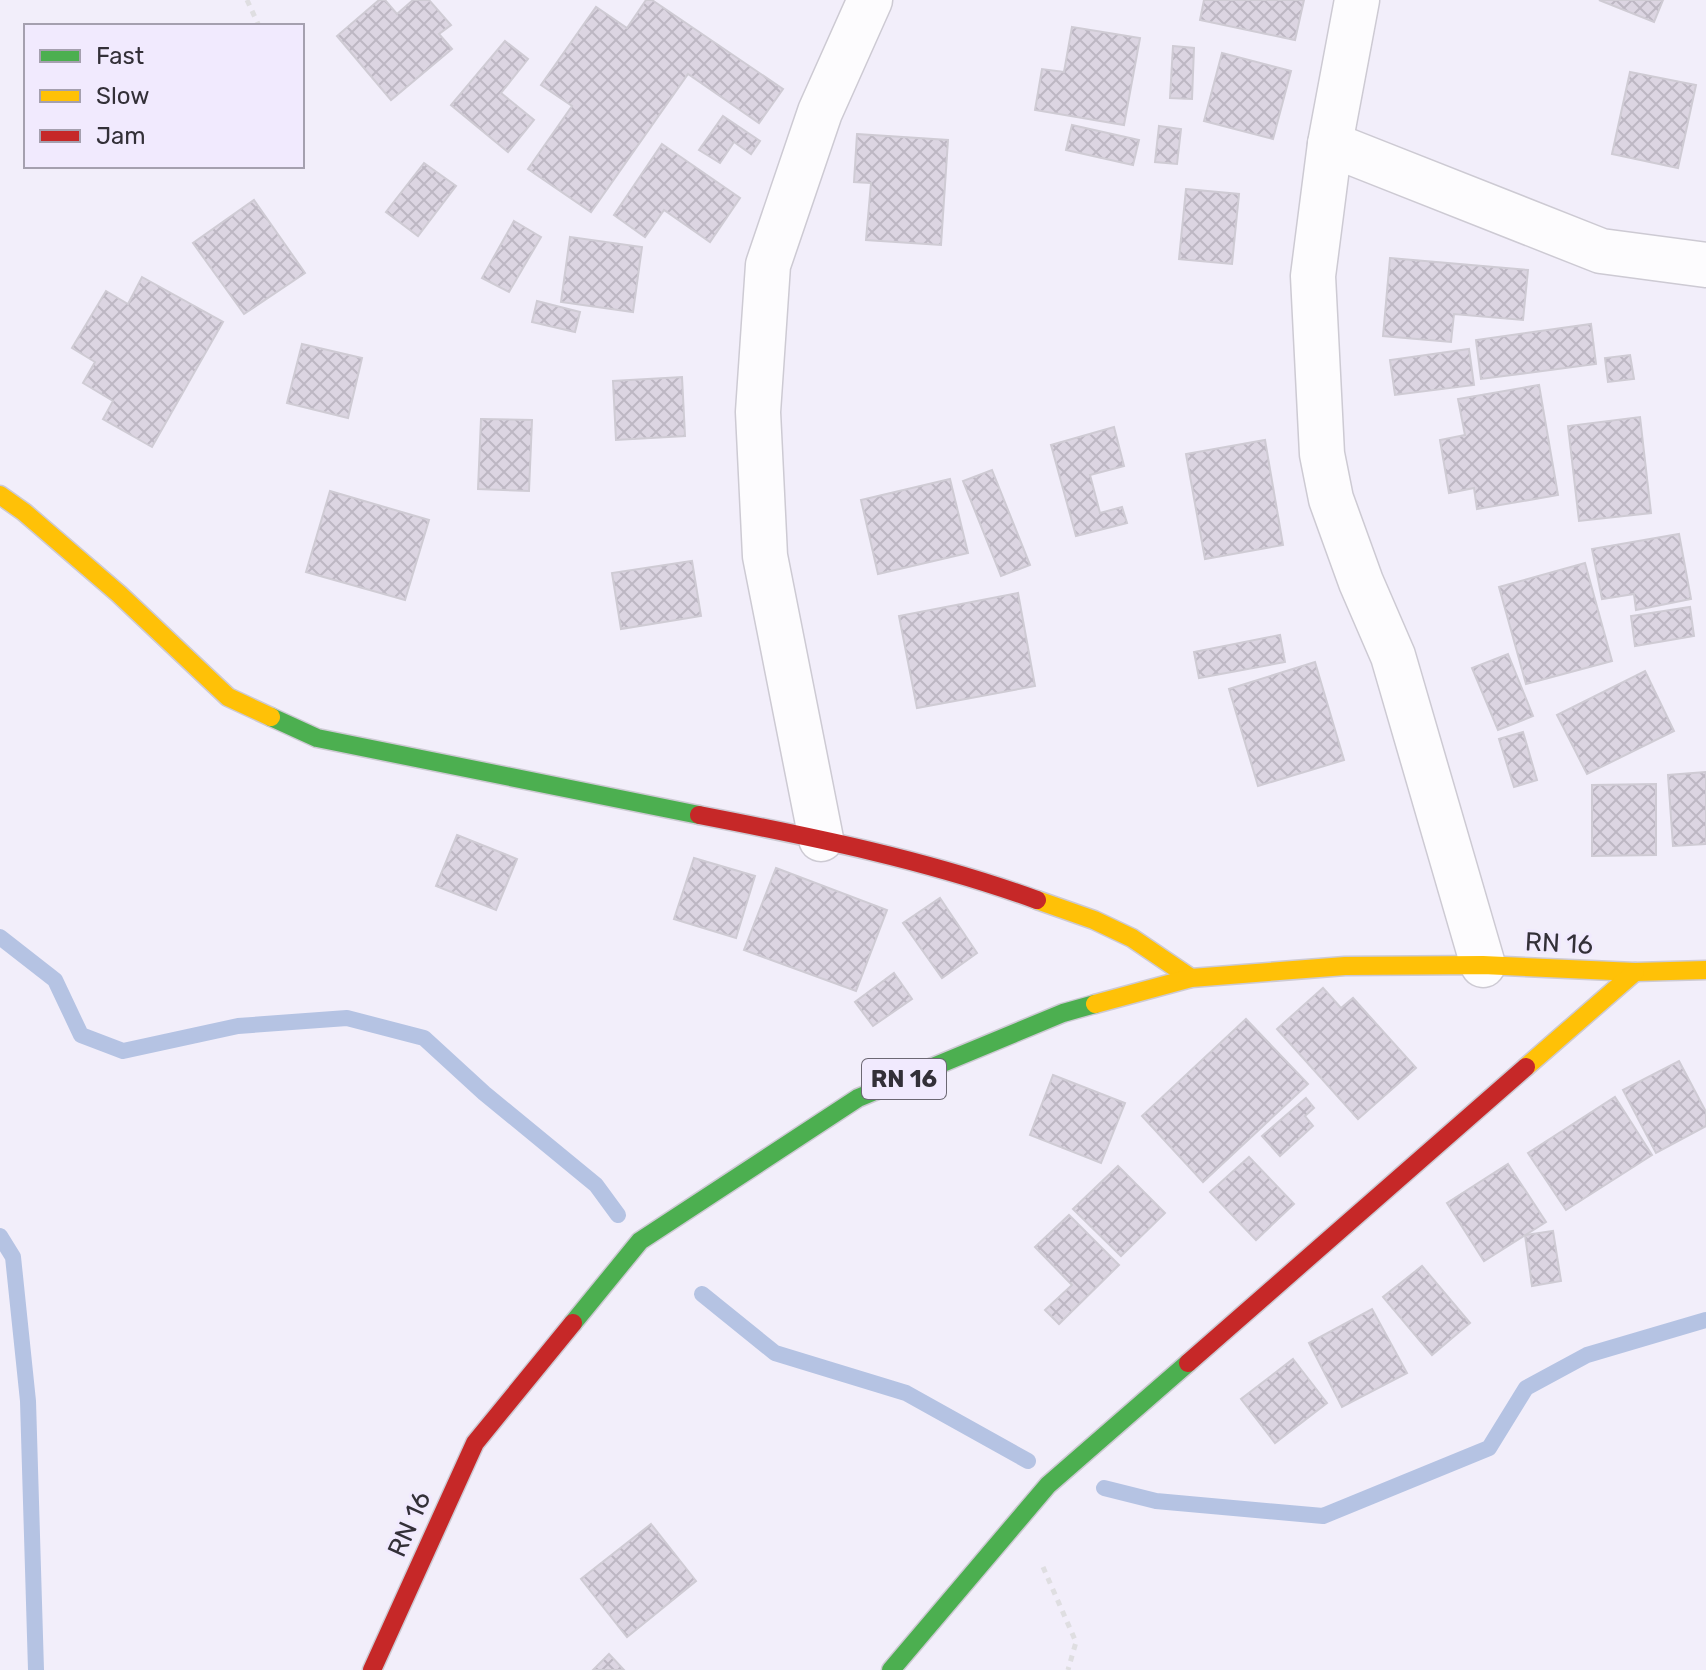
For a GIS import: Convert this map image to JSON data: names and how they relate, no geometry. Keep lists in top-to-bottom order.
{
  "streets": {
    "main road": ["RN 16"]
  },
  "legend": ["Fast", "Slow", "Jam"]
}
